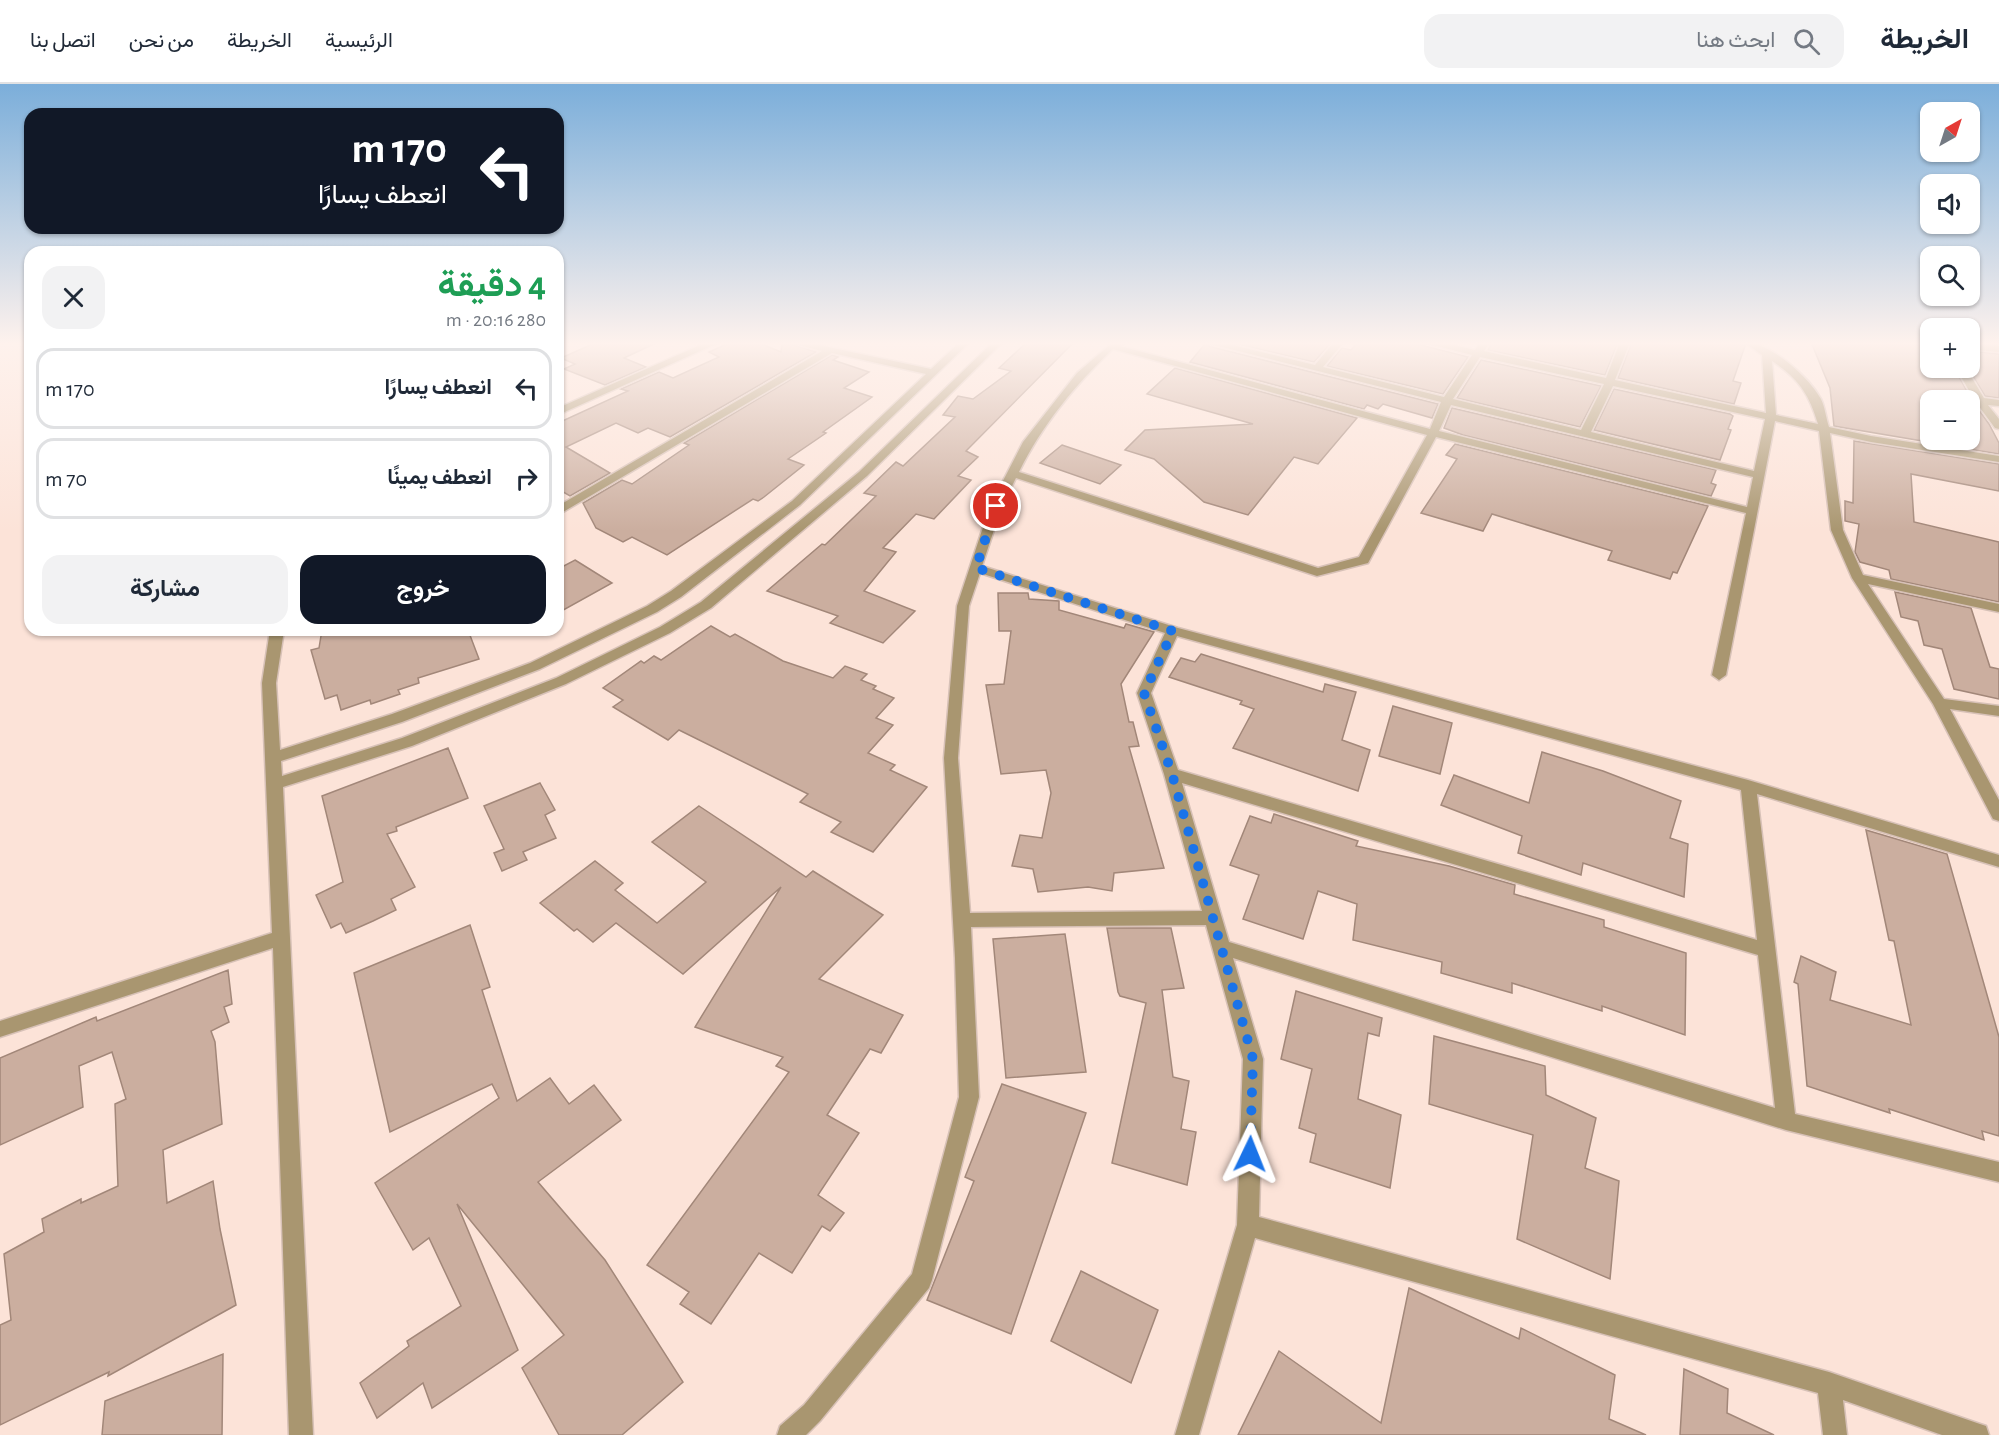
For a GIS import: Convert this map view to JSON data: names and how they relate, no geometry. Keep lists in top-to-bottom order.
{
  "north": "top right",
  "page": {
    "header": "الخريطة",
    "search": "ابحث هنا",
    "nav": [
      "الرئيسية",
      "الخريطة",
      "من نحن",
      "اتصل بنا"
    ],
    "map_buttons": ["+", "−"],
    "turn": ["170 m", "انعطف يسارًا"],
    "heading": ["4 دقيقة", "280 m · 20:16"],
    "list": [
      {
        "name": "انعطف يسارًا",
        "value": "170 m"
      },
      {
        "name": "انعطف يمينًا",
        "value": "70 m"
      }
    ],
    "buttons": ["خروج", "مشاركة"]
  }
}
